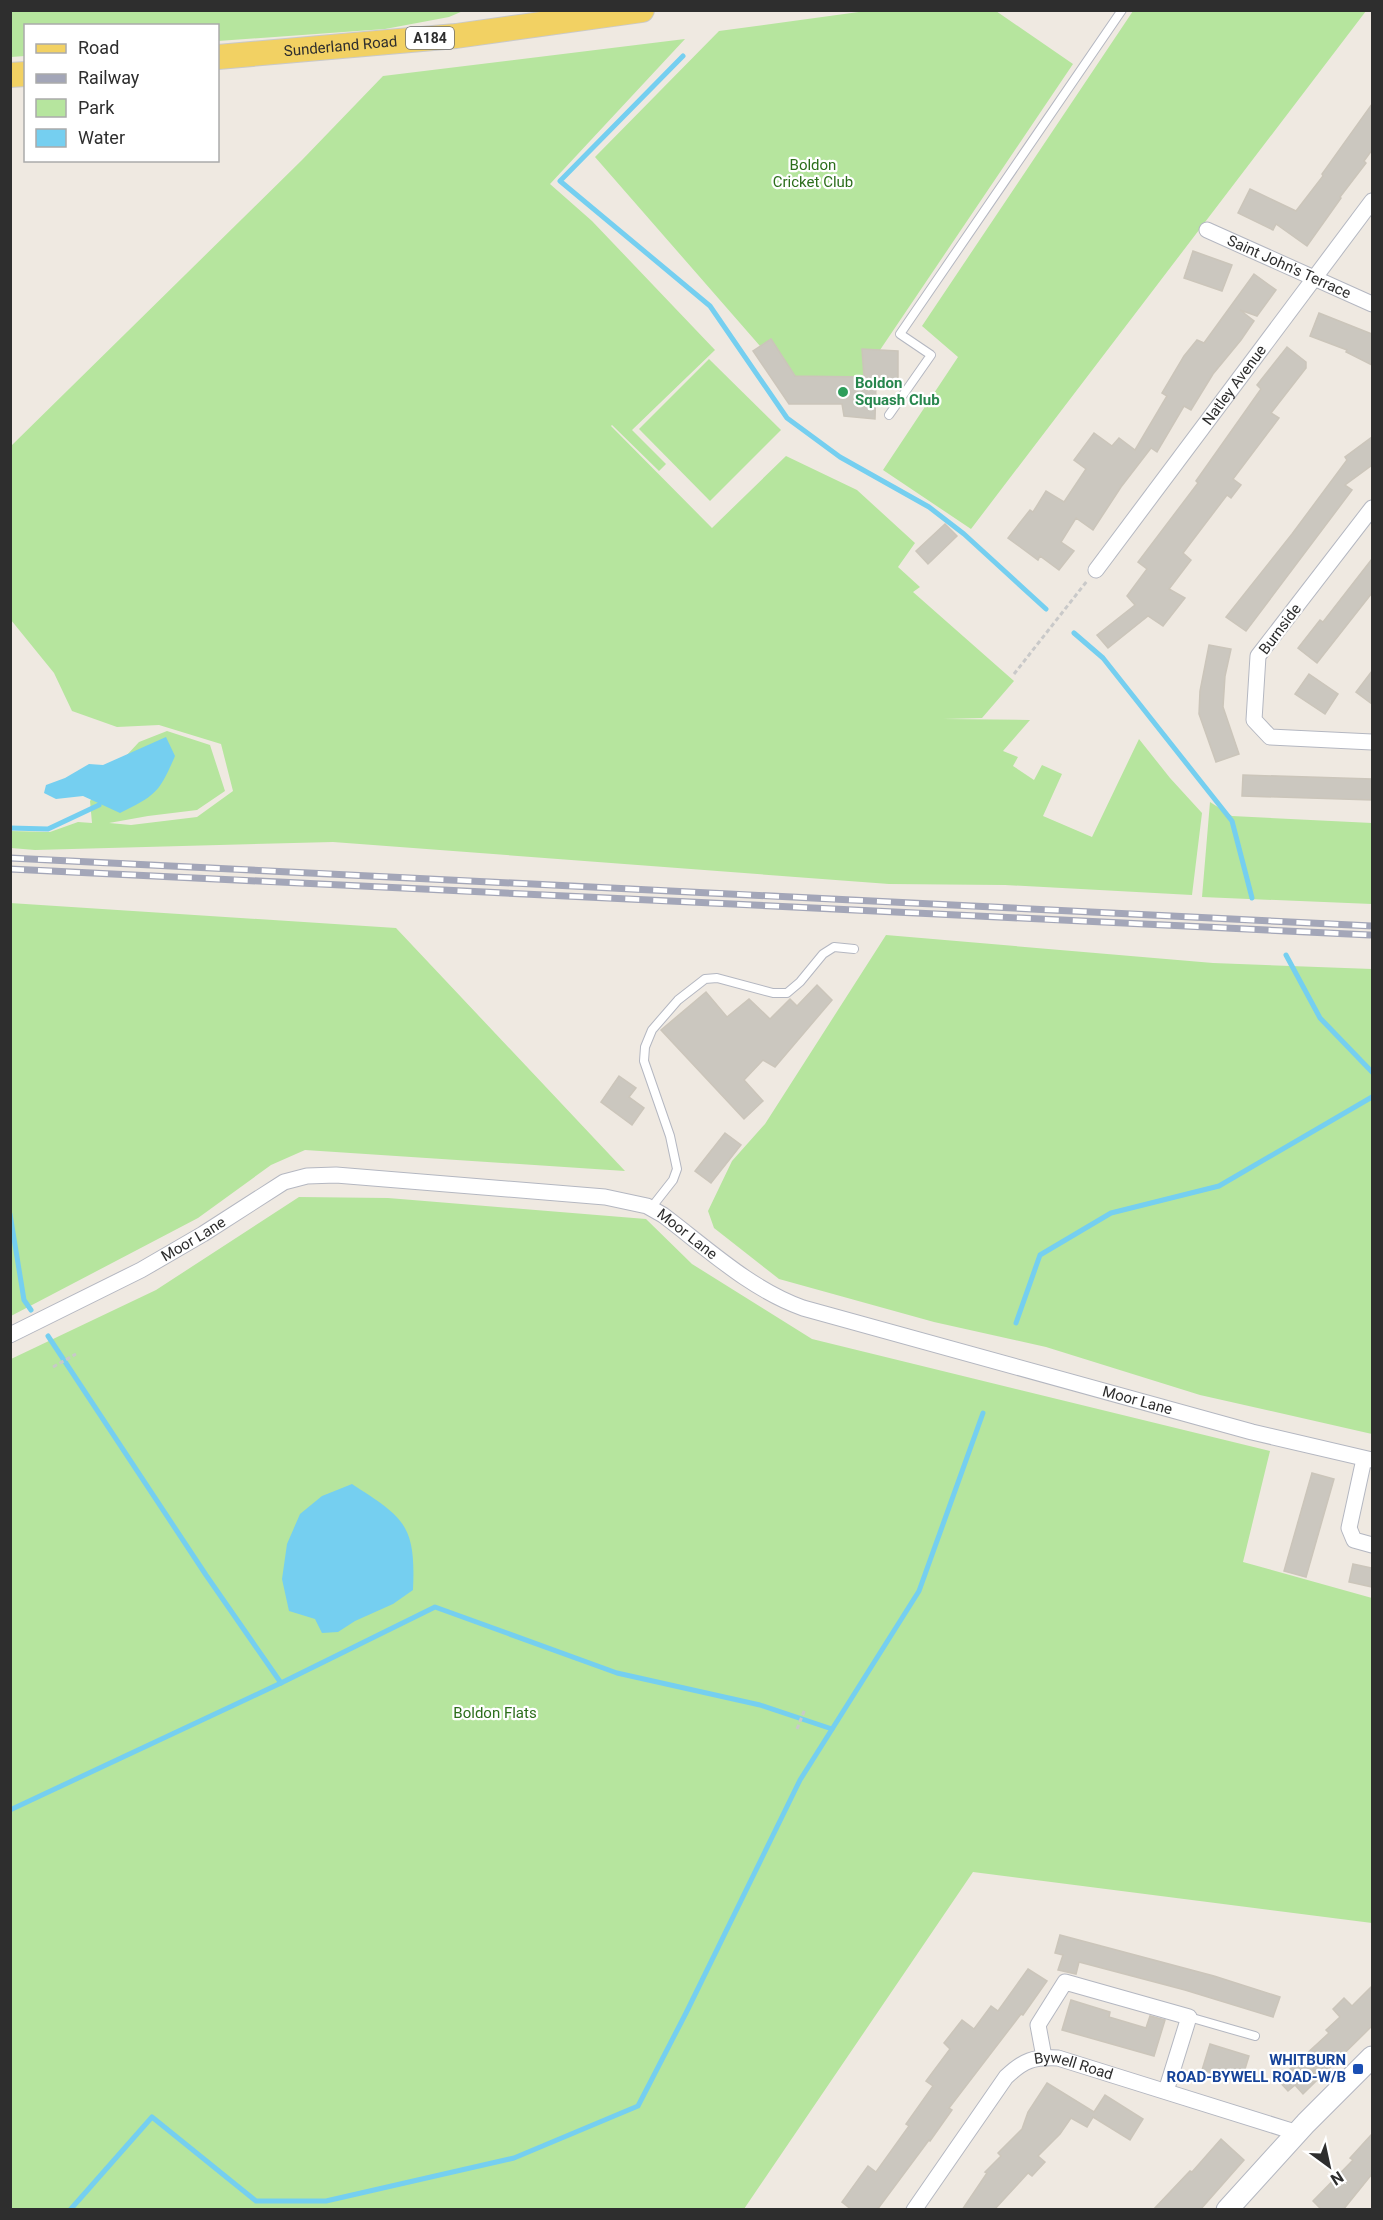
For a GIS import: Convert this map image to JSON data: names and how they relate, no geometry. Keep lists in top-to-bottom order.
{
  "streets": {
    "main road": ["A184", "Sunderland Road"],
    "street": [
      "Saint John's Terrace",
      "Natley Avenue",
      "Burnside",
      "Moor Lane",
      "Bywell Road"
    ]
  },
  "crossings": [
    ["Saint John's Terrace", "Natley Avenue"]
  ],
  "parks": ["Boldon Cricket Club", "Boldon Flats"],
  "places": {
    "other": ["Boldon Squash Club"],
    "transit": ["WHITBURN ROAD-BYWELL ROAD-W/B"]
  },
  "legend": [
    "Road",
    "Railway",
    "Park",
    "Water"
  ],
  "north": "bottom right"
}
